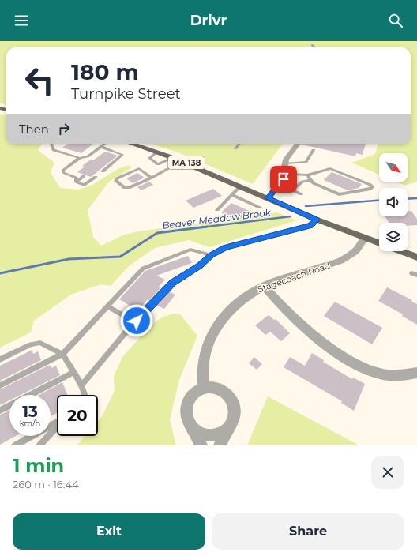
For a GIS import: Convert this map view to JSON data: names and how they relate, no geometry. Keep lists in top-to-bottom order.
{
  "streets": {
    "main road": ["MA 138"],
    "street": ["Stagecoach Road"]
  },
  "crossings": [
    ["MA 138", "Stagecoach Road"]
  ],
  "water": ["Beaver Meadow Brook"],
  "north": "bottom right",
  "page": {
    "header": "Drivr",
    "turn": ["180 m", "Turnpike Street"],
    "then": "Then",
    "speed": "13 km/h",
    "limit": "20",
    "heading": ["1 min", "260 m · 16:44"],
    "buttons": ["Exit", "Share"]
  }
}
